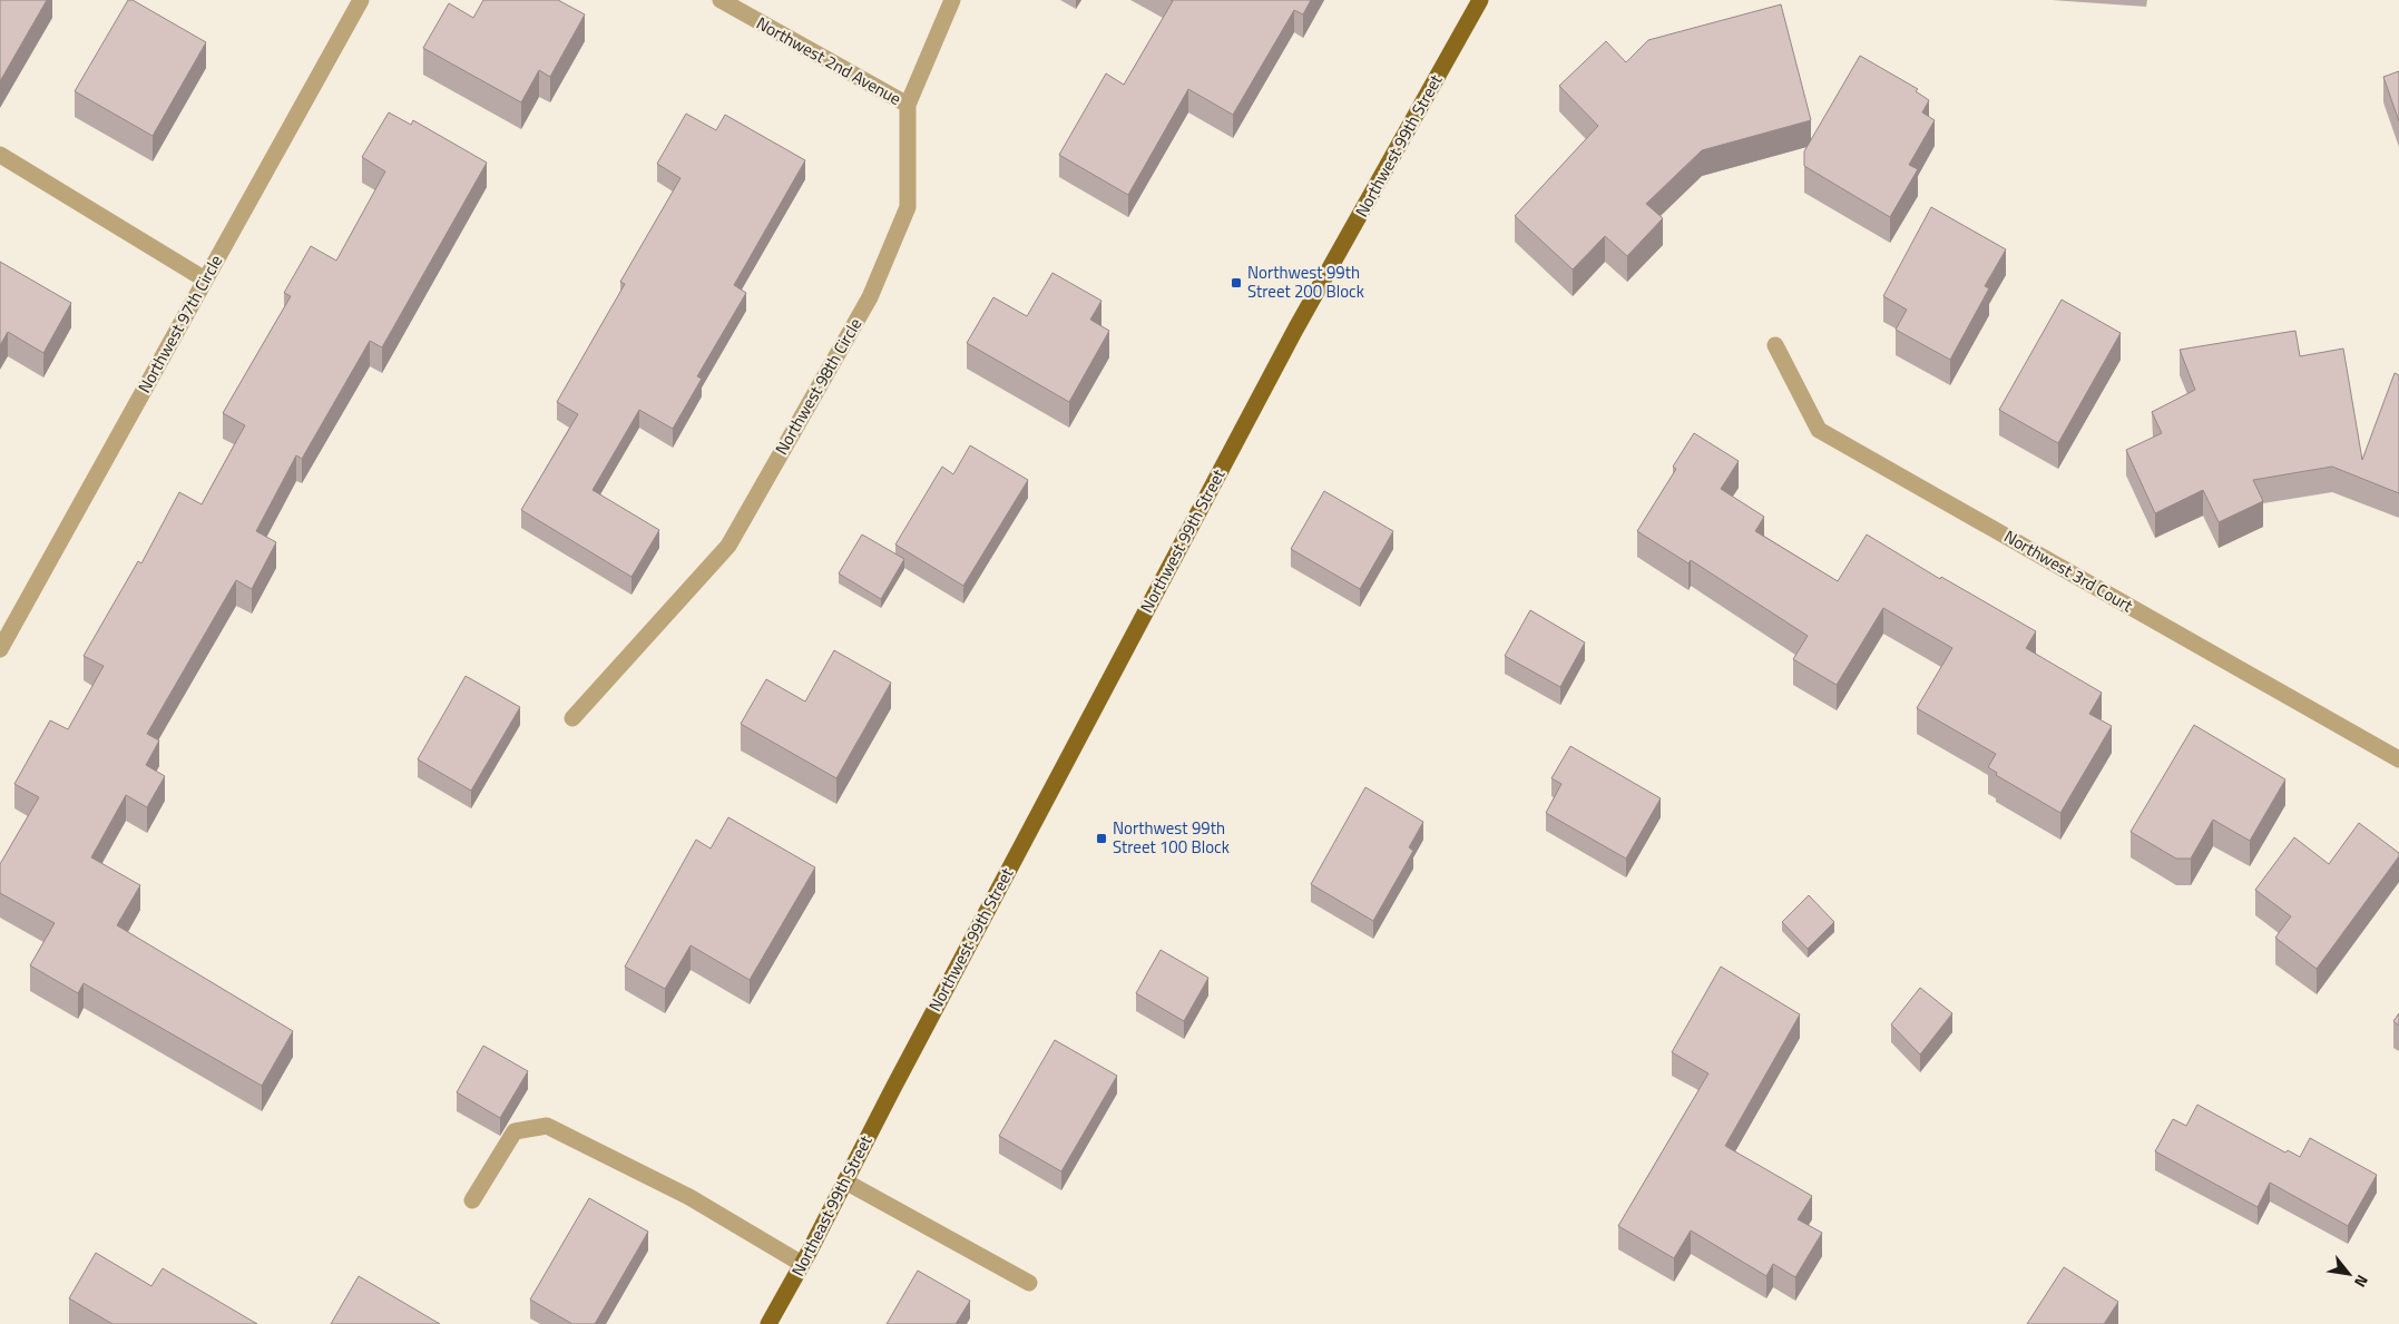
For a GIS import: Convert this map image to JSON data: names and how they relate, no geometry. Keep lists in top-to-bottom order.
{
  "streets": {
    "main road": ["Northwest 99th Street", "Northeast 99th Street"],
    "street": [
      "Northwest 2nd Avenue",
      "Northwest 97th Circle",
      "Northwest 98th Circle",
      "Northwest 3rd Court"
    ]
  },
  "crossings": [
    ["Northwest 2nd Avenue", "Northwest 98th Circle"],
    ["Northwest 99th Street", "Northeast 99th Street"]
  ],
  "places": {
    "transit": ["Northwest 99th Street 200 Block", "Northwest 99th Street 100 Block"]
  },
  "north": "bottom right"
}
